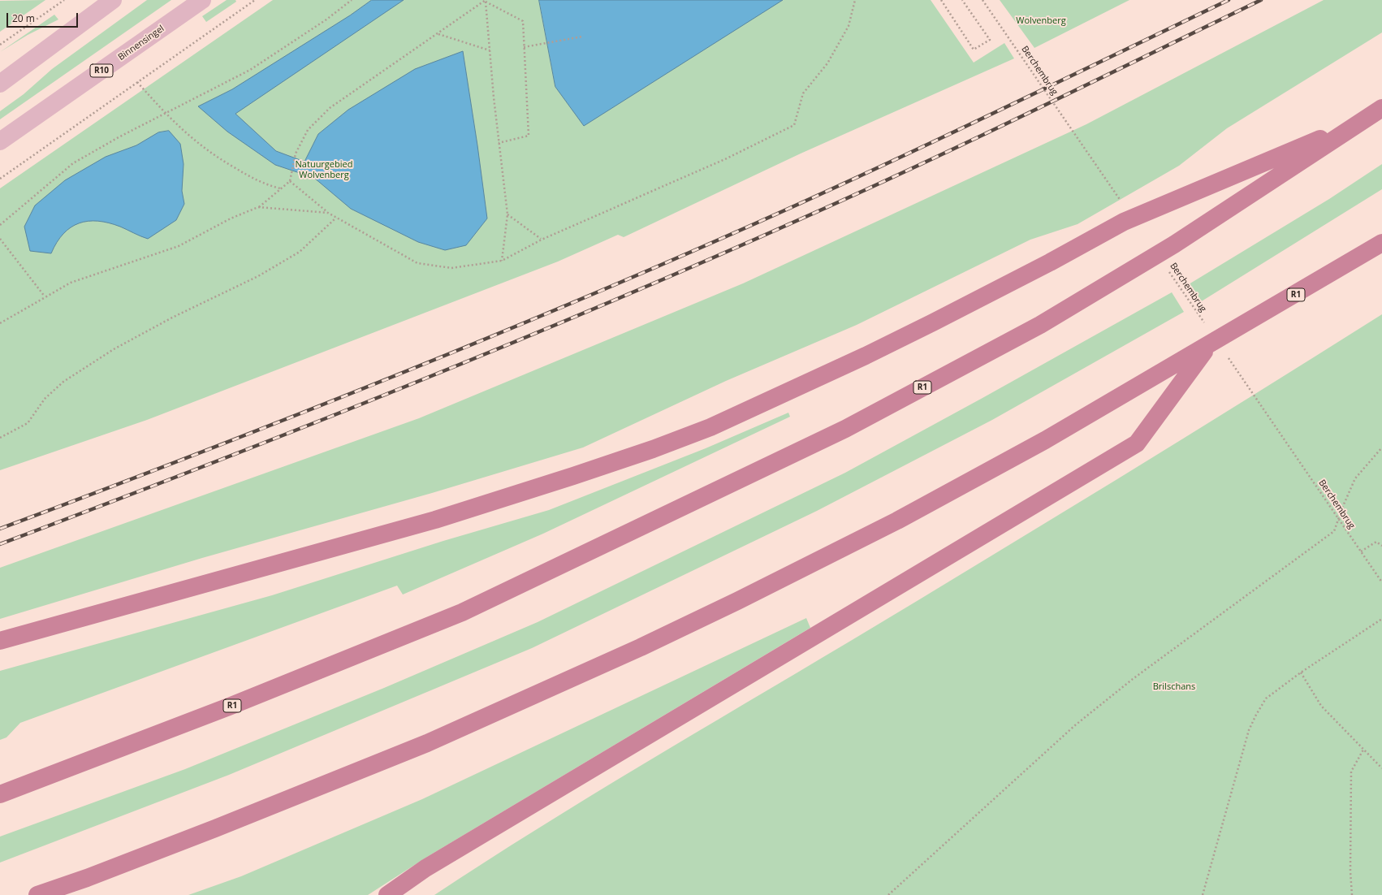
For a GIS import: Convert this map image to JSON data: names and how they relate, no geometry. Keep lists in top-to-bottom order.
{
  "streets": {
    "highway": ["R1"],
    "main road": ["Binnensingel", "R10"],
    "path": ["Berchembrug"]
  },
  "parks": ["Wolvenberg", "Natuurgebied Wolvenberg", "Brilschans"],
  "scale_bar": "20 m"
}
